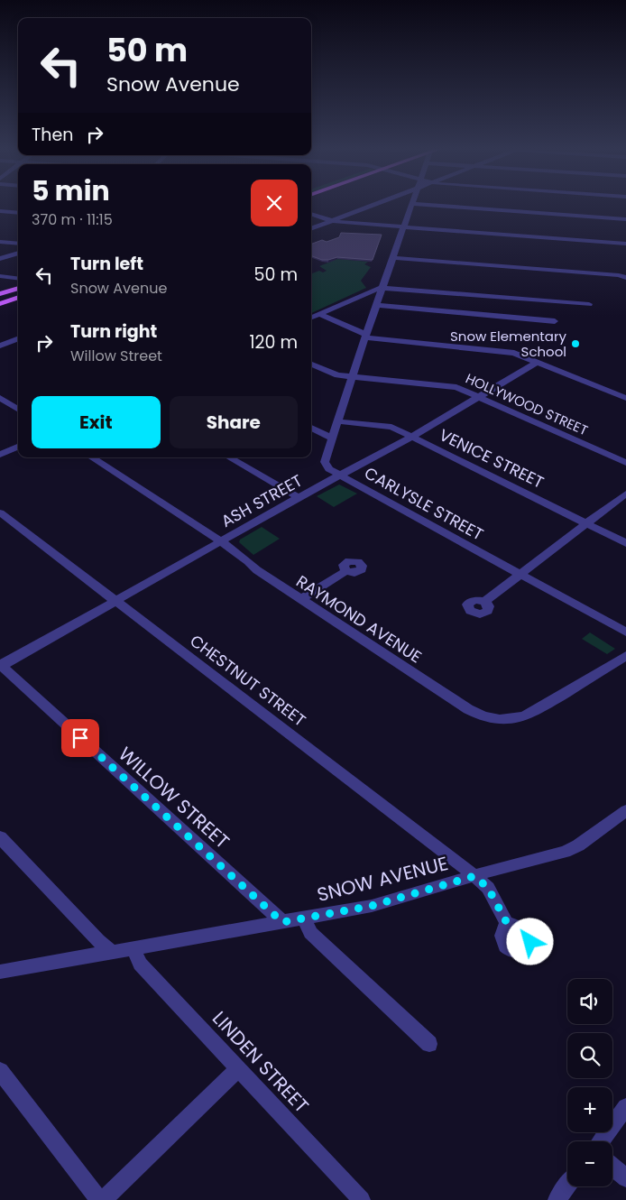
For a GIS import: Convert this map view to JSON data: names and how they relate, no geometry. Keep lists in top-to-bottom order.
{
  "streets": {
    "street": [
      "HOLLYWOOD STREET",
      "VENICE STREET",
      "ASH STREET",
      "CARLYSLE STREET",
      "RAYMOND AVENUE",
      "CHESTNUT STREET",
      "WILLOW STREET",
      "SNOW AVENUE",
      "LINDEN STREET"
    ]
  },
  "crossings": [
    ["HOLLYWOOD STREET", "ASH STREET"],
    ["HOLLYWOOD STREET", "CARLYSLE STREET"],
    ["VENICE STREET", "ASH STREET"],
    ["VENICE STREET", "CARLYSLE STREET"],
    ["ASH STREET", "CARLYSLE STREET"],
    ["ASH STREET", "RAYMOND AVENUE"],
    ["ASH STREET", "CHESTNUT STREET"],
    ["ASH STREET", "WILLOW STREET"],
    ["CHESTNUT STREET", "SNOW AVENUE"],
    ["WILLOW STREET", "SNOW AVENUE"],
    ["SNOW AVENUE", "LINDEN STREET"]
  ],
  "places": ["Snow Elementary School"],
  "page": {
    "turn": ["50 m", "Snow Avenue"],
    "then": "Then",
    "heading": ["5 min", "370 m · 11:15"],
    "list": [
      {
        "name": "Turn left",
        "note": "Snow Avenue",
        "value": "50 m"
      },
      {
        "name": "Turn right",
        "note": "Willow Street",
        "value": "120 m"
      }
    ],
    "buttons": ["Exit", "Share"],
    "map_buttons": ["+", "−"]
  }
}
